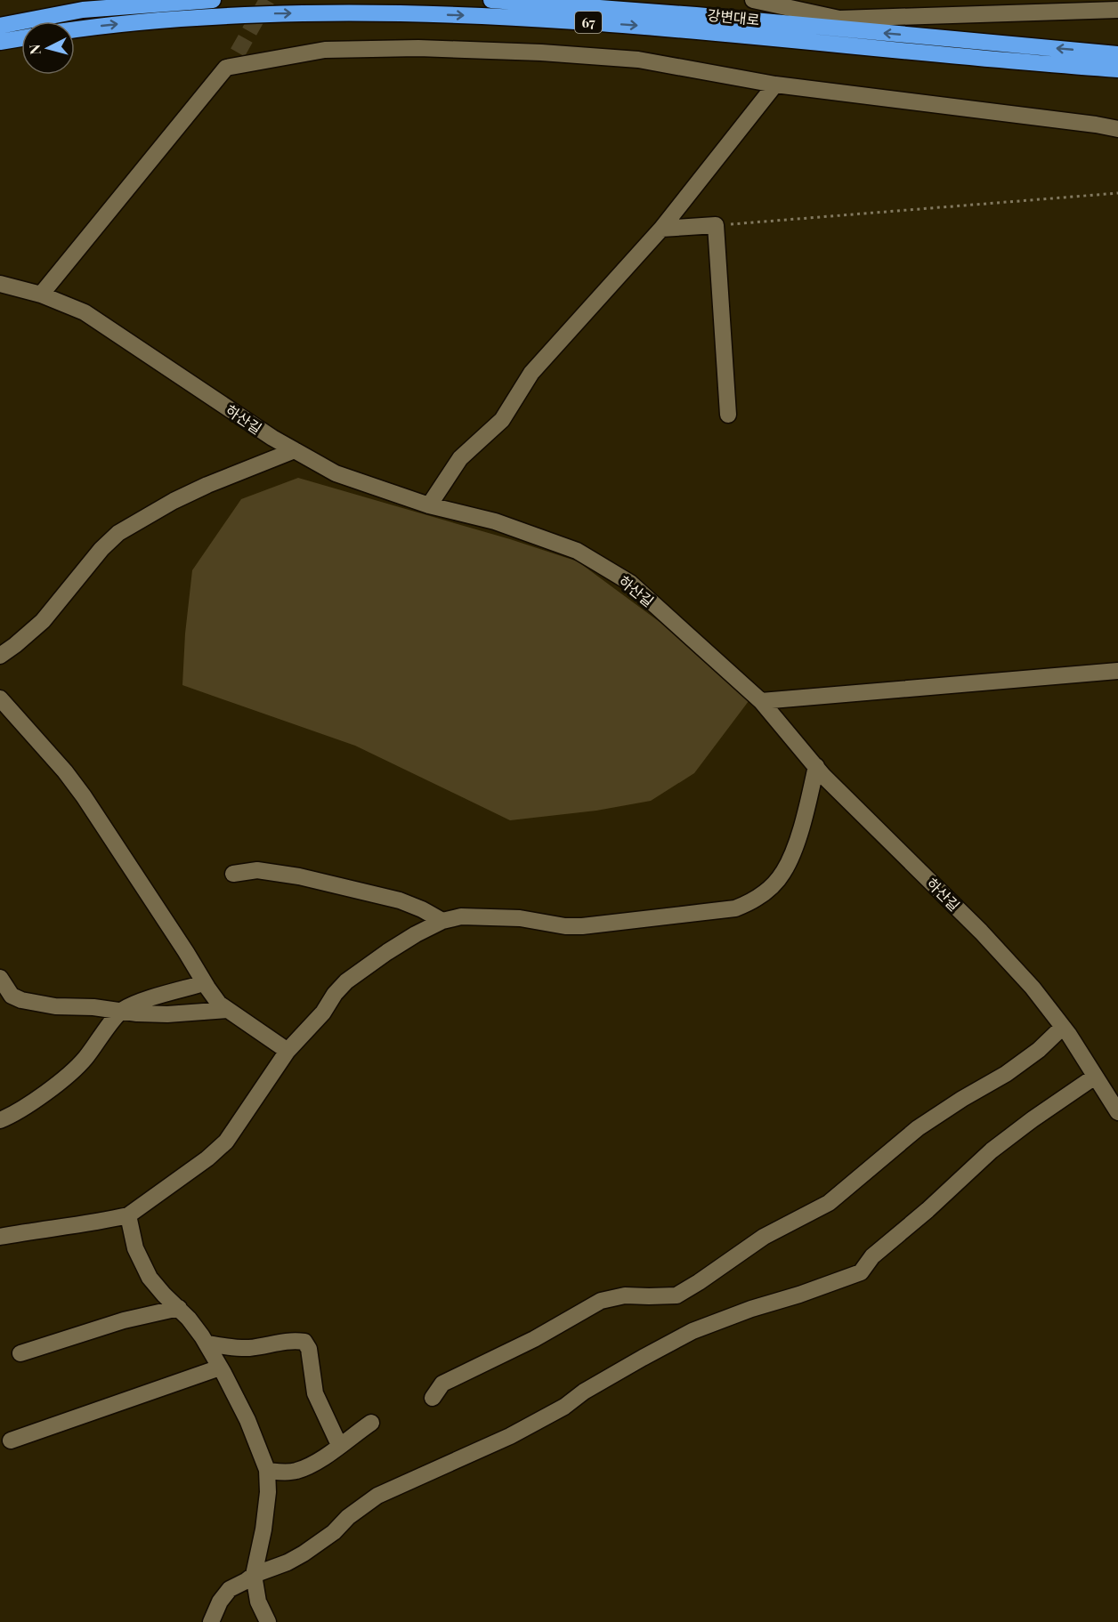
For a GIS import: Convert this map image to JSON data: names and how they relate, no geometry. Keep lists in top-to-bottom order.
{
  "streets": {
    "highway": ["강변대로", "67"],
    "street": ["하산길"]
  },
  "north": "left"
}
